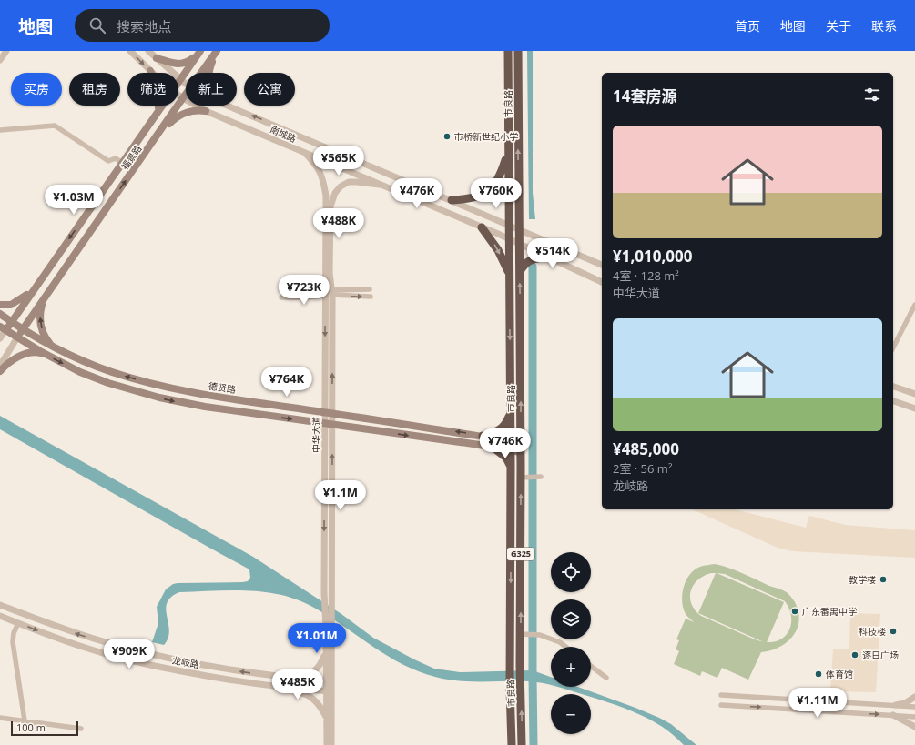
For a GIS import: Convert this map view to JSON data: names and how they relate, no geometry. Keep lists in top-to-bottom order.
{
  "streets": {
    "highway": ["市良路", "G325"],
    "main road": ["福景路", "德贤路"],
    "street": ["南城路", "中华大道", "龙岐路"]
  },
  "crossings": [
    ["市良路", "南城路"],
    ["市良路", "德贤路"],
    ["南城路", "福景路"],
    ["南城路", "中华大道"],
    ["福景路", "德贤路"],
    ["德贤路", "中华大道"],
    ["中华大道", "龙岐路"]
  ],
  "places": [
    "市桥新世纪小学",
    "教学楼",
    "广东番禺中学",
    "科技楼",
    "逐日广场",
    "体育馆"
  ],
  "scale_bar": "100 m",
  "page": {
    "header": "地图",
    "search": "搜索地点",
    "nav": [
      "首页",
      "地图",
      "关于",
      "联系"
    ],
    "chip": [
      "买房",
      "租房",
      "筛选",
      "新上",
      "公寓"
    ],
    "heading": "14套房源",
    "list": [
      {
        "name": "¥1,010,000",
        "note": "4室 · 128 m² · 中华大道"
      },
      {
        "name": "¥485,000",
        "note": "2室 · 56 m² · 龙岐路"
      }
    ],
    "price": [
      "¥565K",
      "¥476K",
      "¥760K",
      "¥1.03M",
      "¥488K",
      "¥514K",
      "¥723K",
      "¥764K",
      "¥746K",
      "¥1.1M",
      "¥1.01M",
      "¥909K",
      "¥485K",
      "¥1.11M"
    ],
    "map_buttons": ["+", "−"],
    "scale": "100 m"
  }
}
